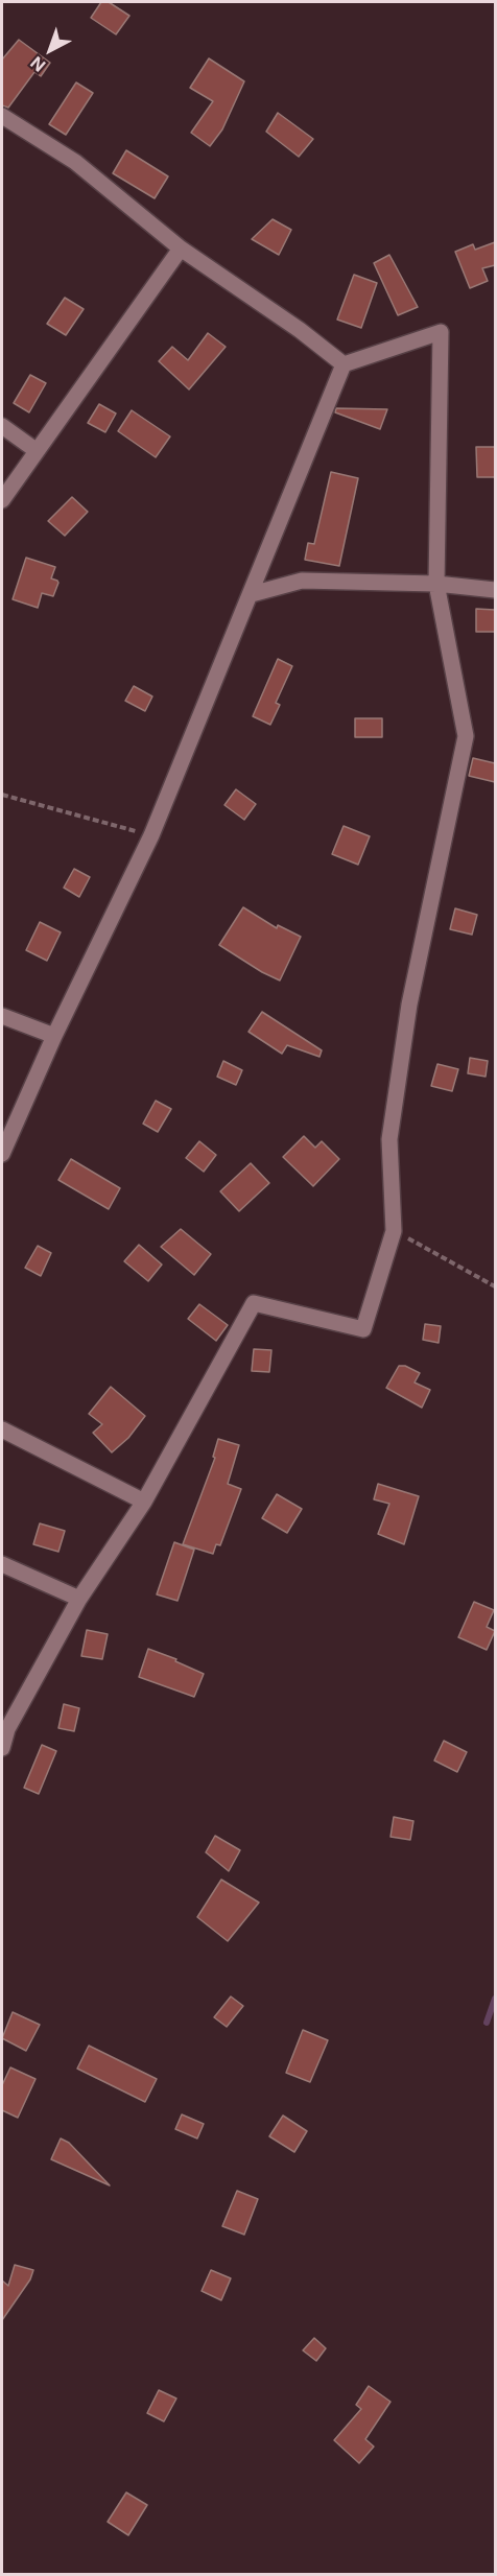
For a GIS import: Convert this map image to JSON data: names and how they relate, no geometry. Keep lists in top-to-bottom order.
{
  "north": "bottom left"
}
